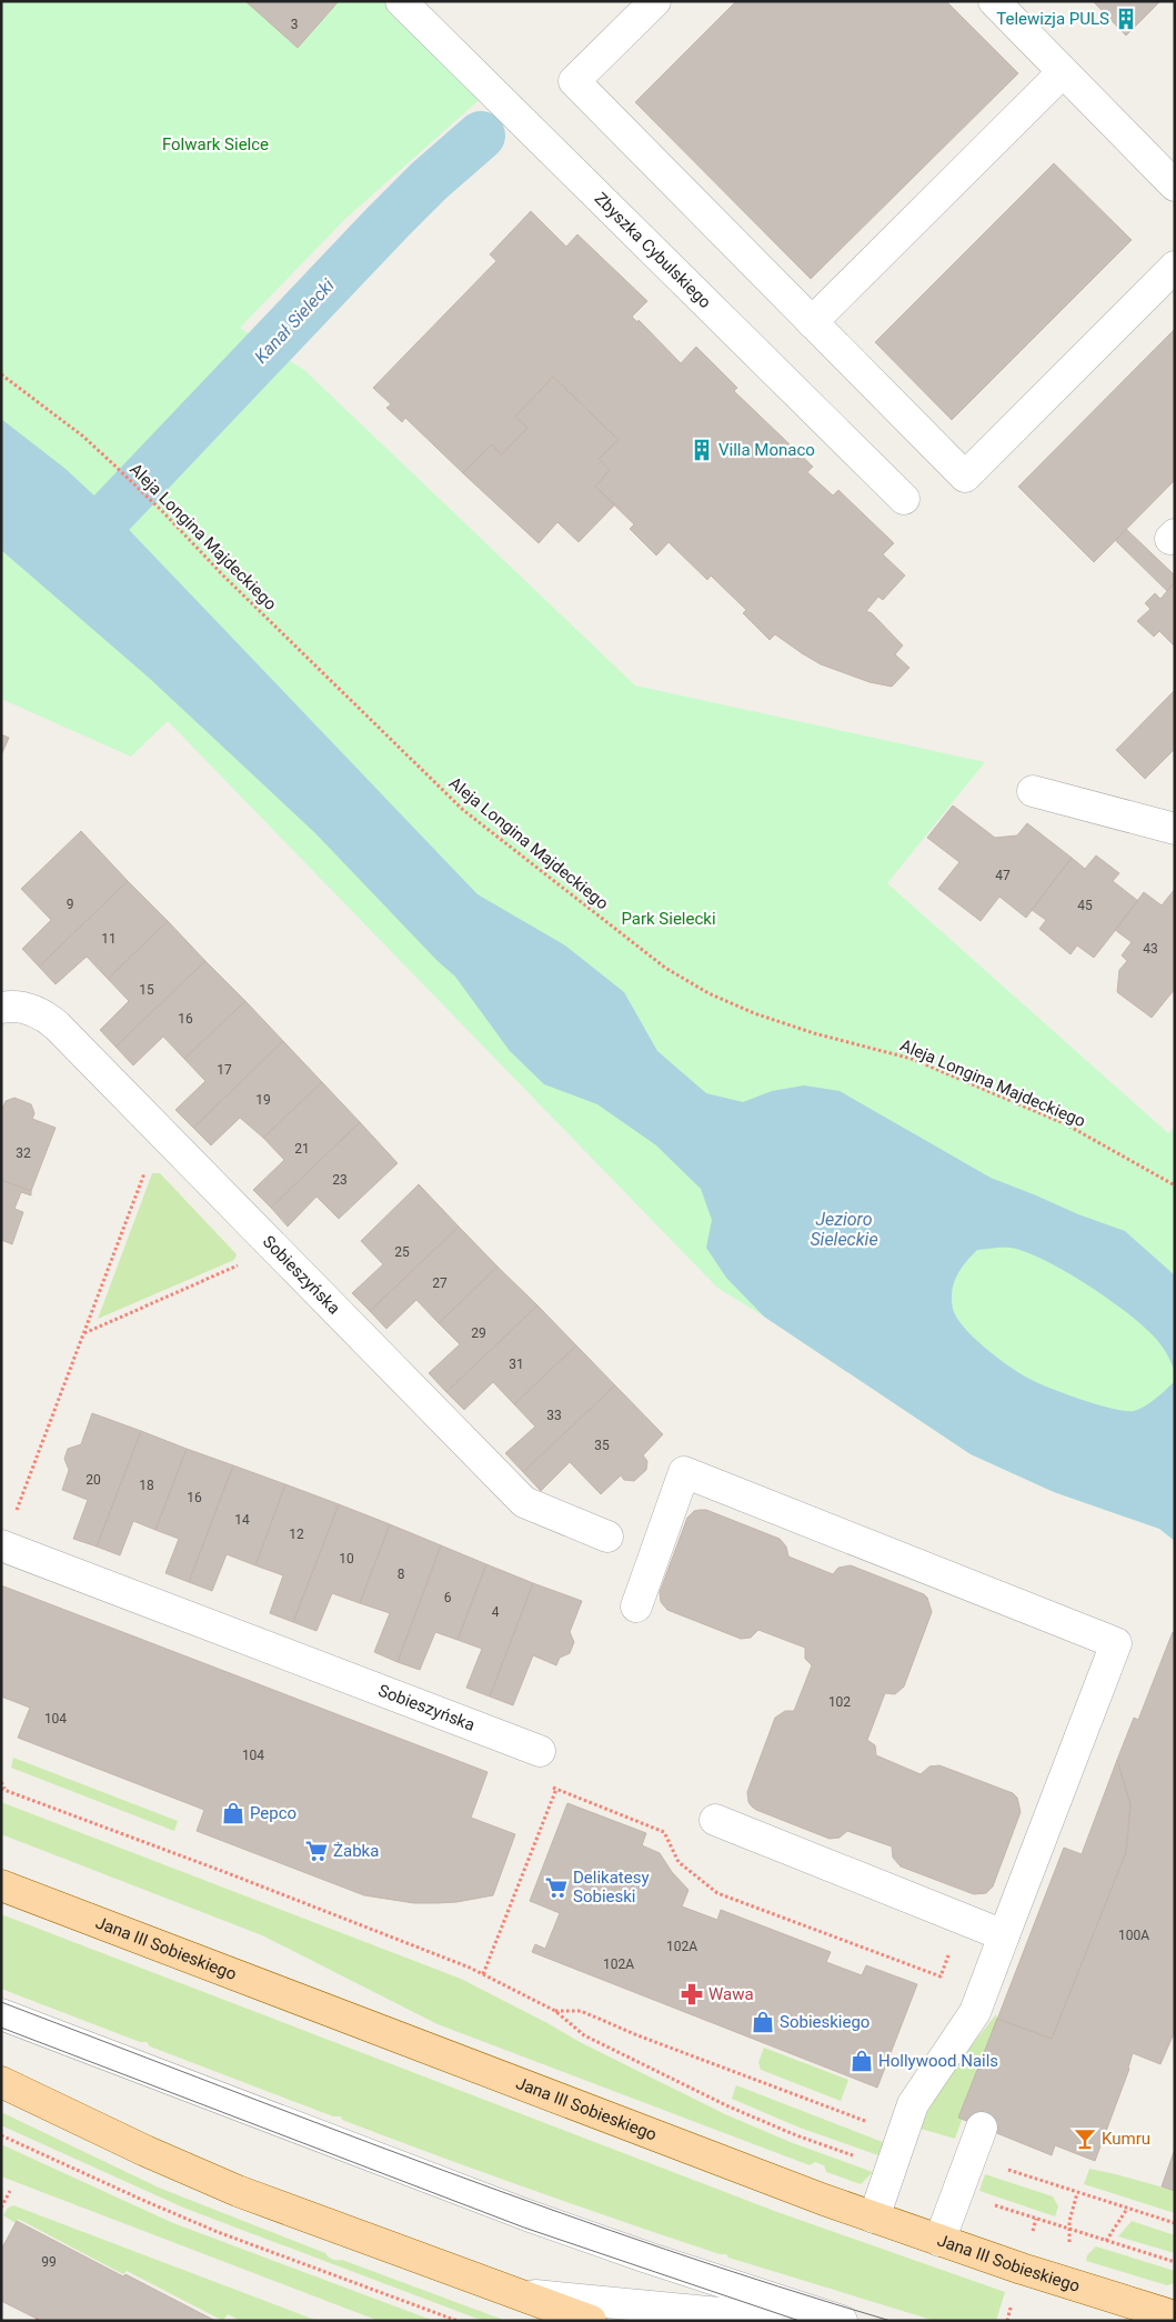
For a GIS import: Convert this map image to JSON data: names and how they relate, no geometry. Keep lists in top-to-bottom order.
{
  "streets": {
    "main road": ["Jana III Sobieskiego"],
    "street": ["Zbyszka Cybulskiego", "Sobieszyńska"],
    "path": ["Aleja Longina Majdeckiego"]
  },
  "water": ["Kanał Sielecki", "Jezioro Sieleckie"],
  "parks": ["Folwark Sielce", "Park Sielecki"],
  "places": {
    "building": ["Telewizja PULS", "Villa Monaco"],
    "shop": ["Pepco", "Sobieskiego", "Hollywood Nails"],
    "supermarket": ["Żabka", "Delikatesy Sobieski"],
    "pharmacy": ["Wawa"],
    "bar": ["Kumru"]
  },
  "house_numbers": [
    "3",
    "47",
    "9",
    "45",
    "11",
    "43",
    "15",
    "16",
    "17",
    "19",
    "21",
    "32",
    "23",
    "25",
    "27",
    "29",
    "31",
    "33",
    "35",
    "20",
    "18",
    "16",
    "14",
    "12",
    "10",
    "8",
    "6",
    "4",
    "102",
    "104",
    "104",
    "100A",
    "102A",
    "102A",
    "99"
  ]
}
